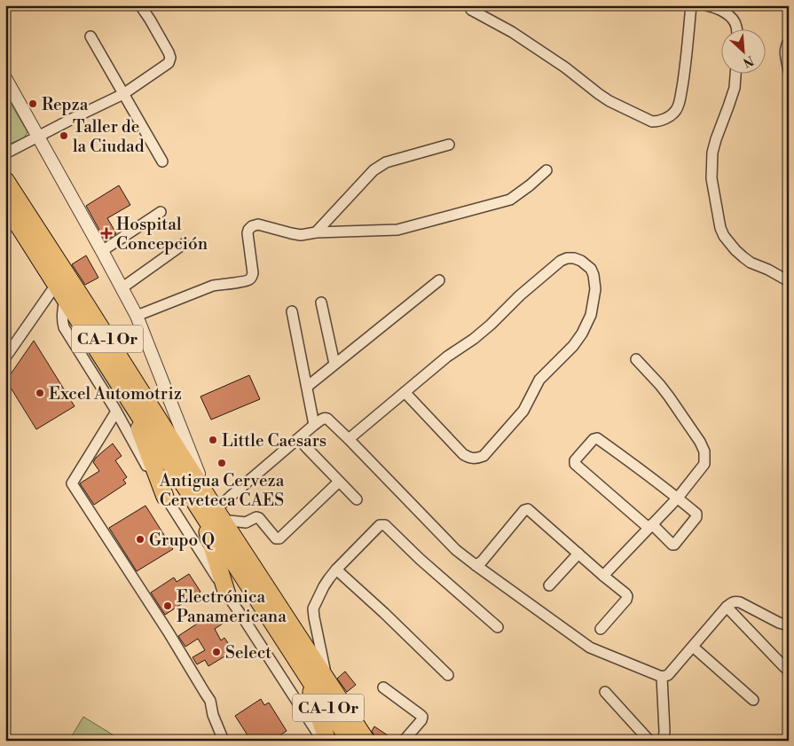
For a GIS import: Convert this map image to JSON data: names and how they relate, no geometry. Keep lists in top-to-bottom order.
{
  "streets": {
    "highway": ["CA-1 Or"]
  },
  "places": {
    "other": [
      "Repza",
      "Taller de la Ciudad",
      "Excel Automotriz",
      "Little Caesars",
      "Antigua Cerveza Cerveteca CAES",
      "Grupo Q",
      "Electrónica Panamericana",
      "Select"
    ],
    "health": ["Hospital Concepción"]
  },
  "north": "bottom right"
}
